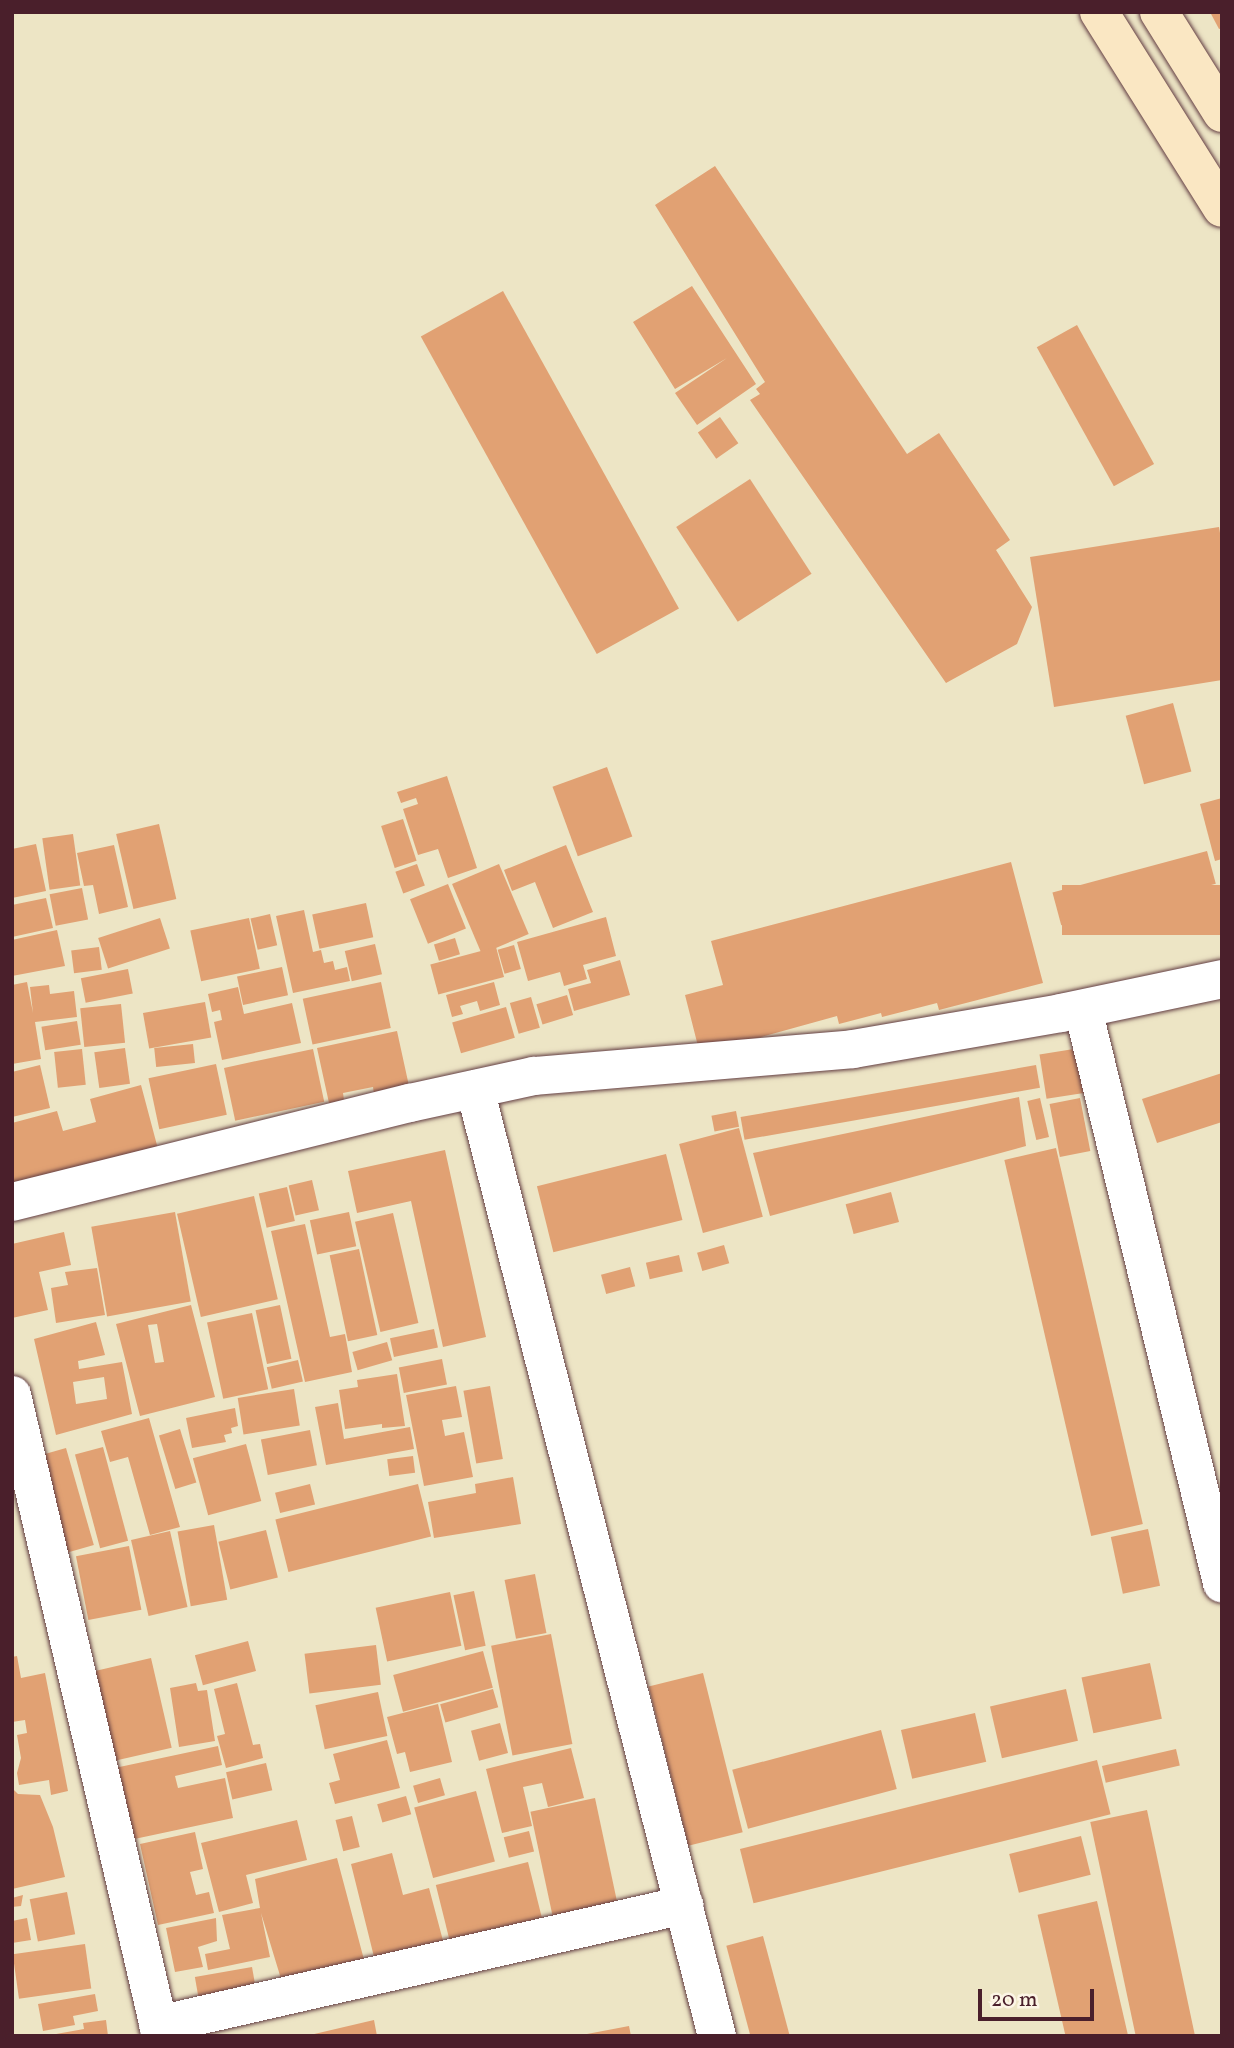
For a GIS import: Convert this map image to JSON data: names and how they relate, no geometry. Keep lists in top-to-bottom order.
{
  "scale_bar": "20 m"
}
